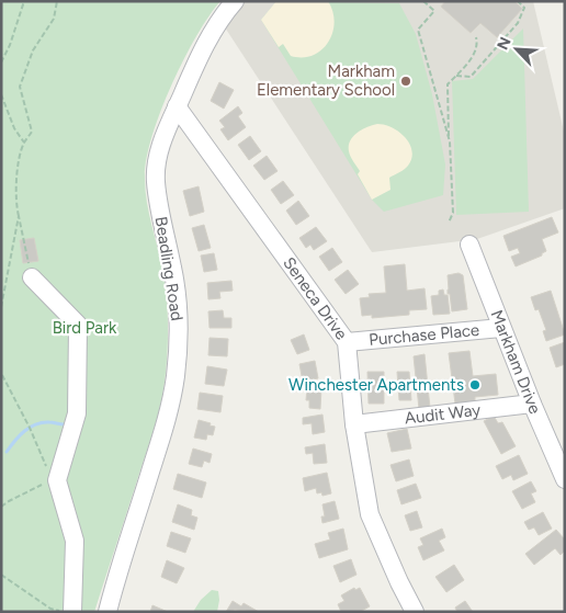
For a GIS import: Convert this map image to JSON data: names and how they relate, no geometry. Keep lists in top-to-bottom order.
{
  "streets": {
    "street": [
      "Beadling Road",
      "Seneca Drive",
      "Purchase Place",
      "Markham Drive",
      "Audit Way"
    ]
  },
  "crossings": [
    ["Beadling Road", "Seneca Drive"],
    ["Seneca Drive", "Purchase Place"],
    ["Seneca Drive", "Audit Way"],
    ["Purchase Place", "Markham Drive"],
    ["Markham Drive", "Audit Way"]
  ],
  "parks": ["Bird Park"],
  "places": ["Markham Elementary School", "Winchester Apartments"],
  "north": "top left"
}
